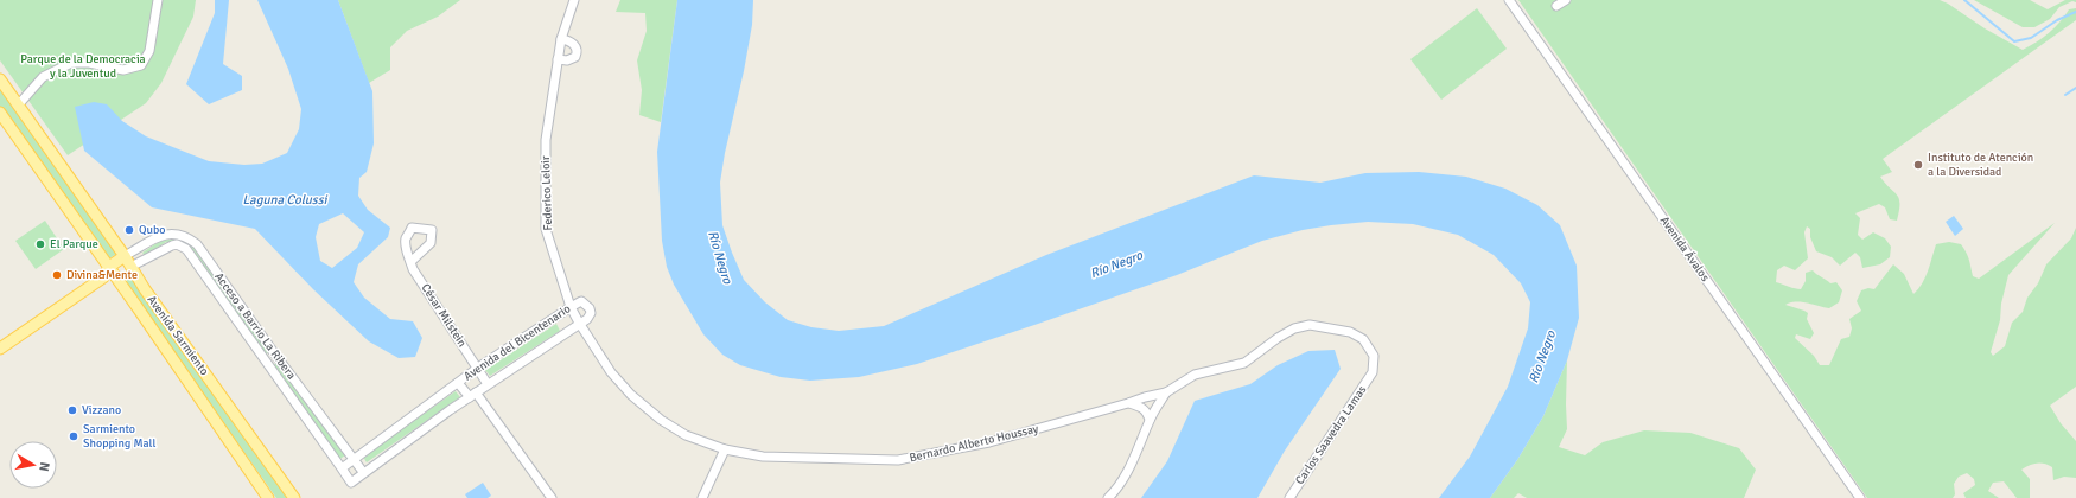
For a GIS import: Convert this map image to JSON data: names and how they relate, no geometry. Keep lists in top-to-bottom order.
{
  "streets": {
    "main road": ["Avenida Sarmiento"],
    "street": [
      "Federico Leloir",
      "Avenida Ávalos",
      "César Milstein",
      "Acceso a Barrio La Ribera",
      "Avenida del Bicentenario",
      "Carlos Saavedra Lamas",
      "Bernardo Alberto Houssay"
    ]
  },
  "crossings": [
    ["Federico Leloir", "Avenida del Bicentenario"],
    ["Federico Leloir", "Bernardo Alberto Houssay"],
    ["César Milstein", "Avenida del Bicentenario"],
    ["Acceso a Barrio La Ribera", "Avenida Sarmiento"],
    ["Acceso a Barrio La Ribera", "Avenida del Bicentenario"],
    ["Avenida del Bicentenario", "Bernardo Alberto Houssay"],
    ["Carlos Saavedra Lamas", "Bernardo Alberto Houssay"]
  ],
  "water": ["Laguna Colussi", "Río Negro"],
  "parks": ["Parque de la Democracia y la Juventud"],
  "places": [
    "Instituto de Atención a la Diversidad",
    "Qubo",
    "El Parque",
    "Divina&Mente",
    "Vizzano",
    "Sarmiento Shopping Mall"
  ],
  "north": "right"
}
